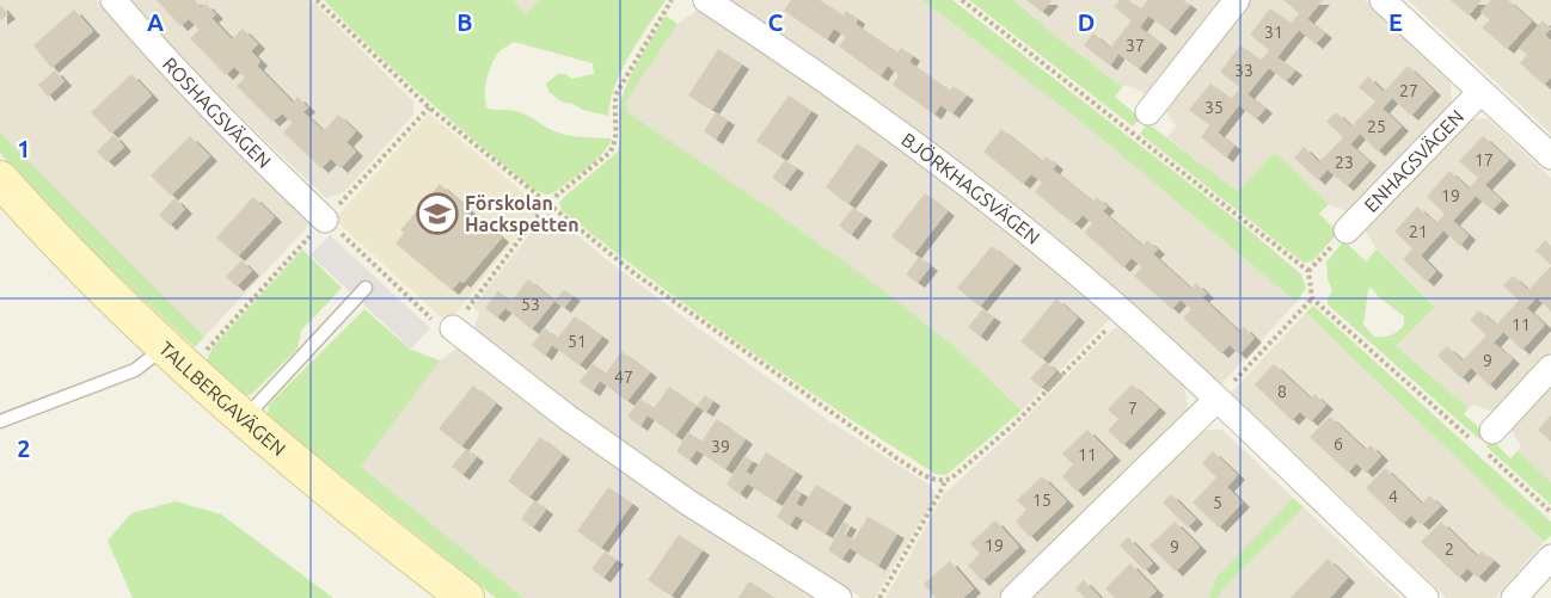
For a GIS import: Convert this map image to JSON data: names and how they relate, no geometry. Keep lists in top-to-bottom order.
{
  "streets": {
    "street": [
      "ROSHAGSVÄGEN",
      "ENHAGSVÄGEN",
      "BJÖRKHAGSVÄGEN",
      "TALLBERGAVÄGEN"
    ]
  },
  "places": {
    "school or university": ["Förskolan Hackspetten"]
  },
  "house_numbers": [
    "31",
    "37",
    "33",
    "27",
    "35",
    "25",
    "17",
    "23",
    "19",
    "21",
    "53",
    "11",
    "51",
    "9",
    "47",
    "8",
    "7",
    "6",
    "39",
    "11",
    "4",
    "15",
    "5",
    "19",
    "9",
    "2"
  ],
  "grid": {
    "columns": [
      "A",
      "B",
      "C",
      "D",
      "E"
    ],
    "rows": ["1", "2"]
  }
}
